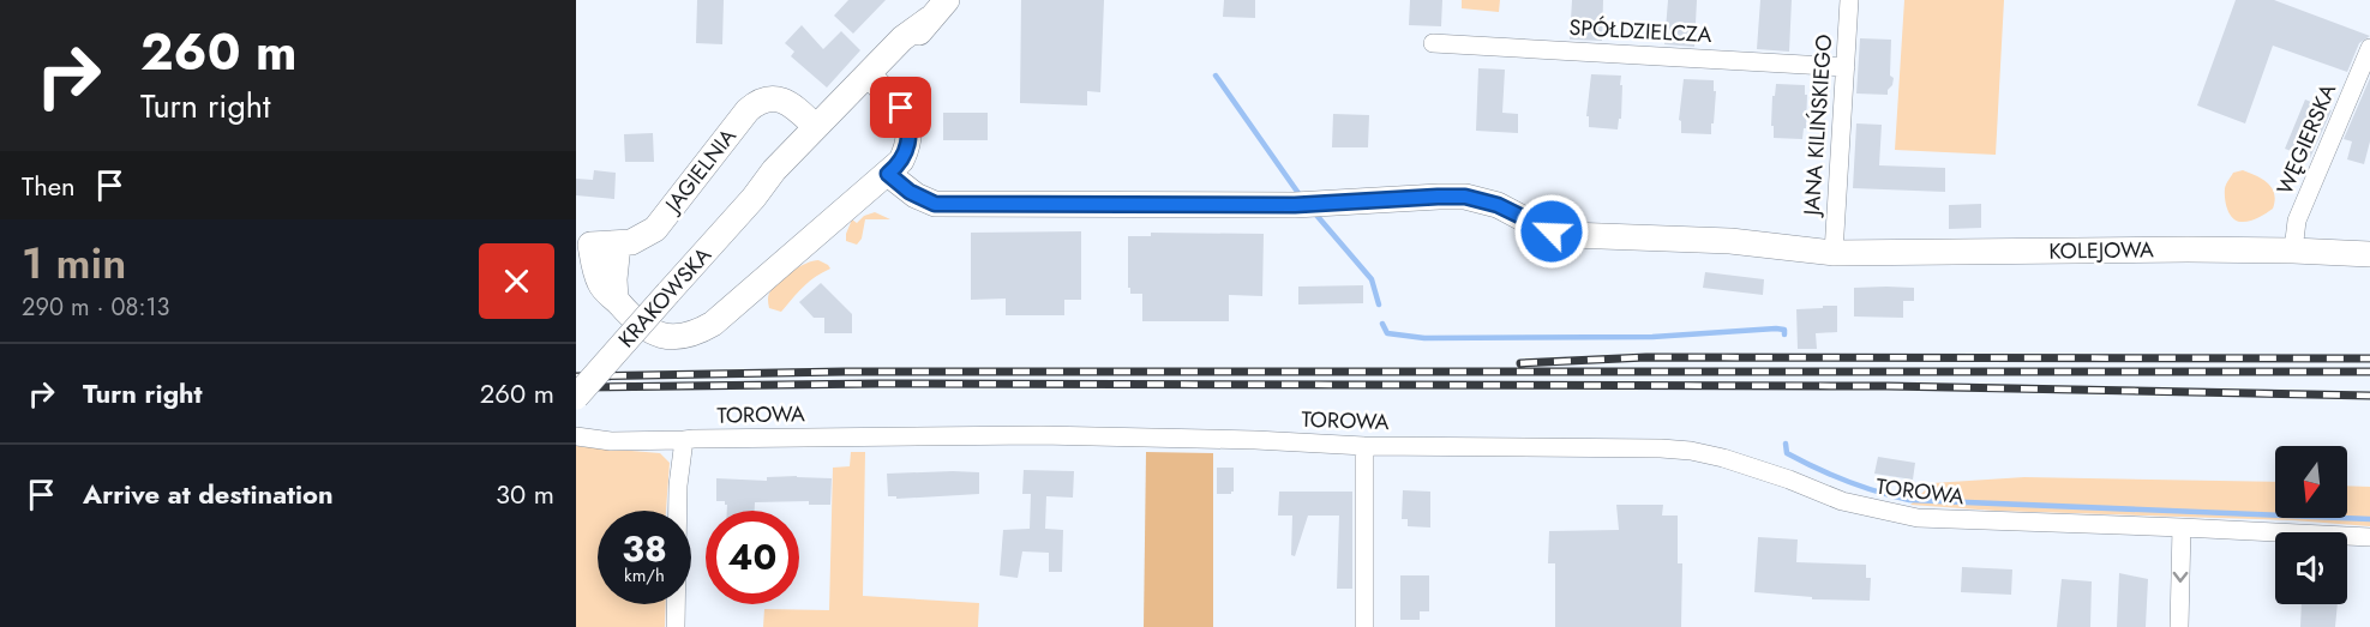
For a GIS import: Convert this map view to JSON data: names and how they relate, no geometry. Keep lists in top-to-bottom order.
{
  "streets": {
    "street": [
      "SPÓŁDZIELCZA",
      "JANA KILIŃSKIEGO",
      "WĘGIERSKA",
      "JAGIELNIA",
      "KOLEJOWA",
      "KRAKOWSKA",
      "TOROWA"
    ]
  },
  "crossings": [
    ["SPÓŁDZIELCZA", "JANA KILIŃSKIEGO"],
    ["JANA KILIŃSKIEGO", "KOLEJOWA"],
    ["WĘGIERSKA", "KOLEJOWA"],
    ["JAGIELNIA", "KRAKOWSKA"]
  ],
  "north": "bottom",
  "page": {
    "turn": ["260 m", "Turn right"],
    "then": "Then",
    "heading": ["1 min", "290 m · 08:13"],
    "list": [
      {
        "name": "Turn right",
        "value": "260 m"
      },
      {
        "name": "Arrive at destination",
        "value": "30 m"
      }
    ],
    "speed": "38 km/h",
    "limit": "40"
  }
}
